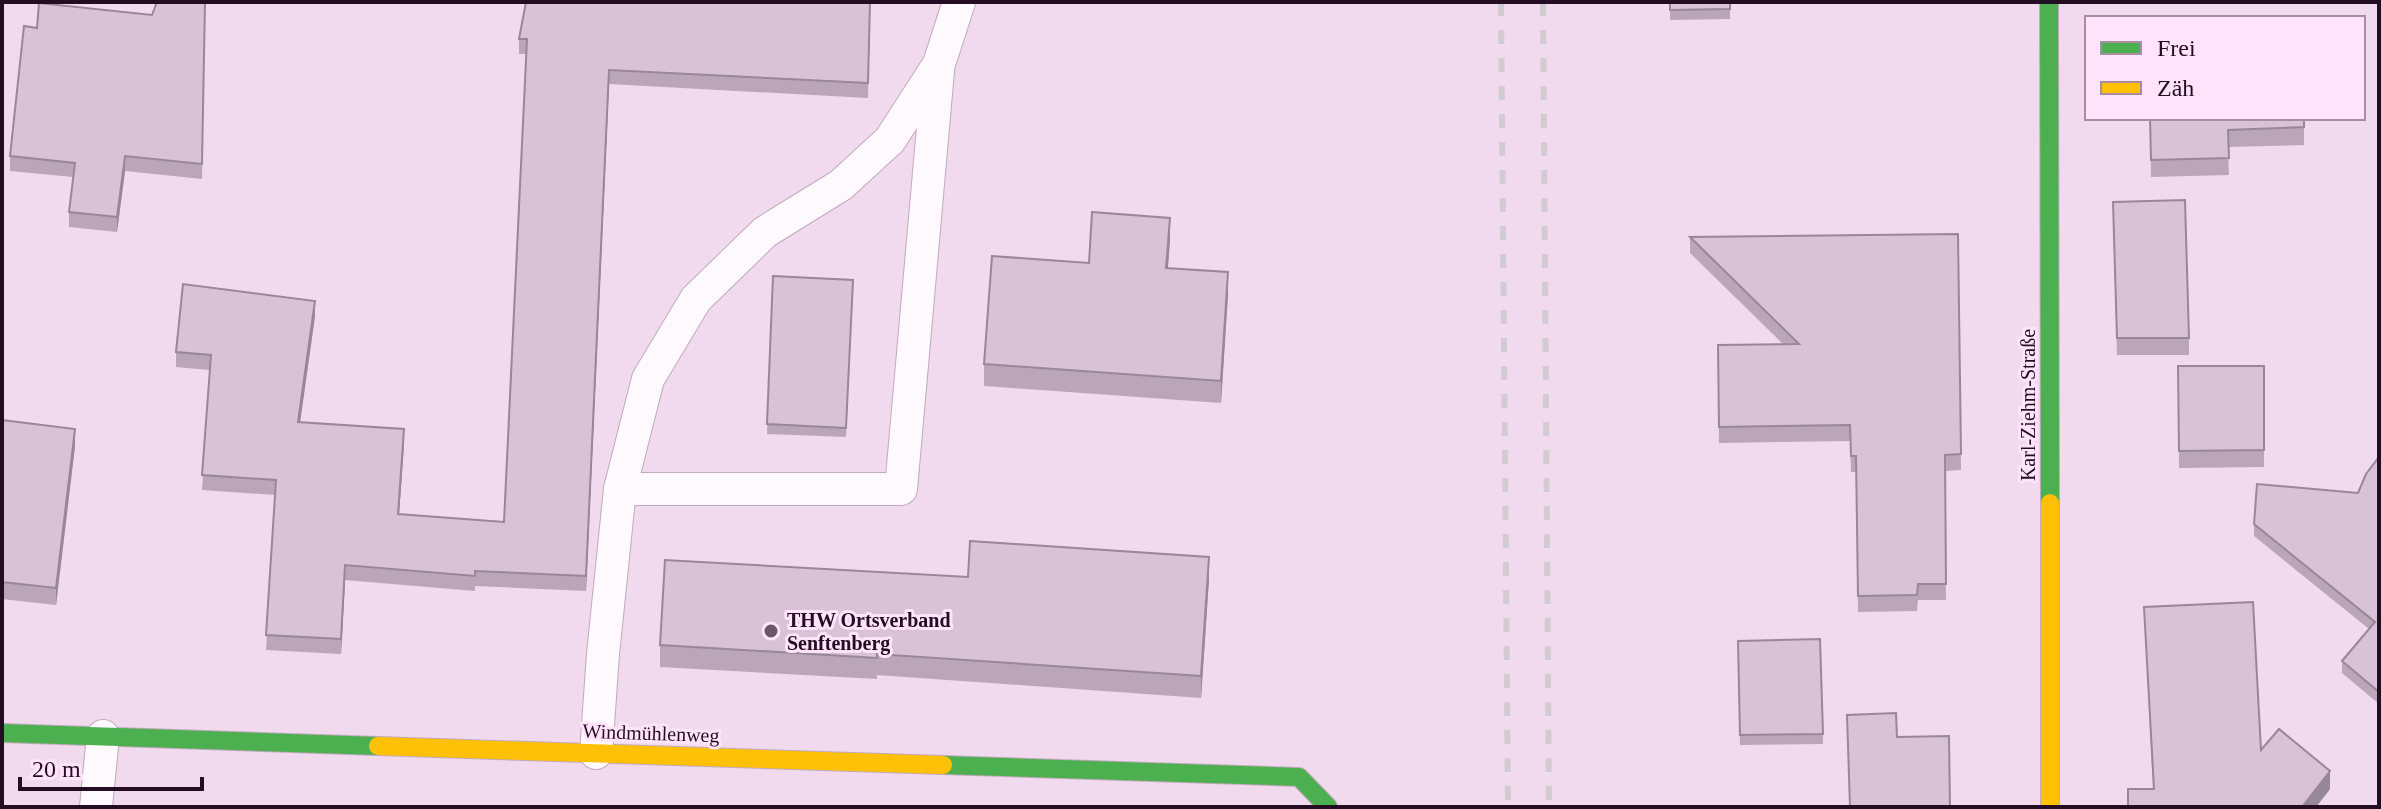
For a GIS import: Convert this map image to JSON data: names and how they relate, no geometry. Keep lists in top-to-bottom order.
{
  "streets": {
    "street": ["Karl-Ziehm-Straße", "Windmühlenweg"]
  },
  "places": ["THW Ortsverband Senftenberg"],
  "legend": ["Frei", "Zäh"],
  "scale_bar": "20 m"
}
